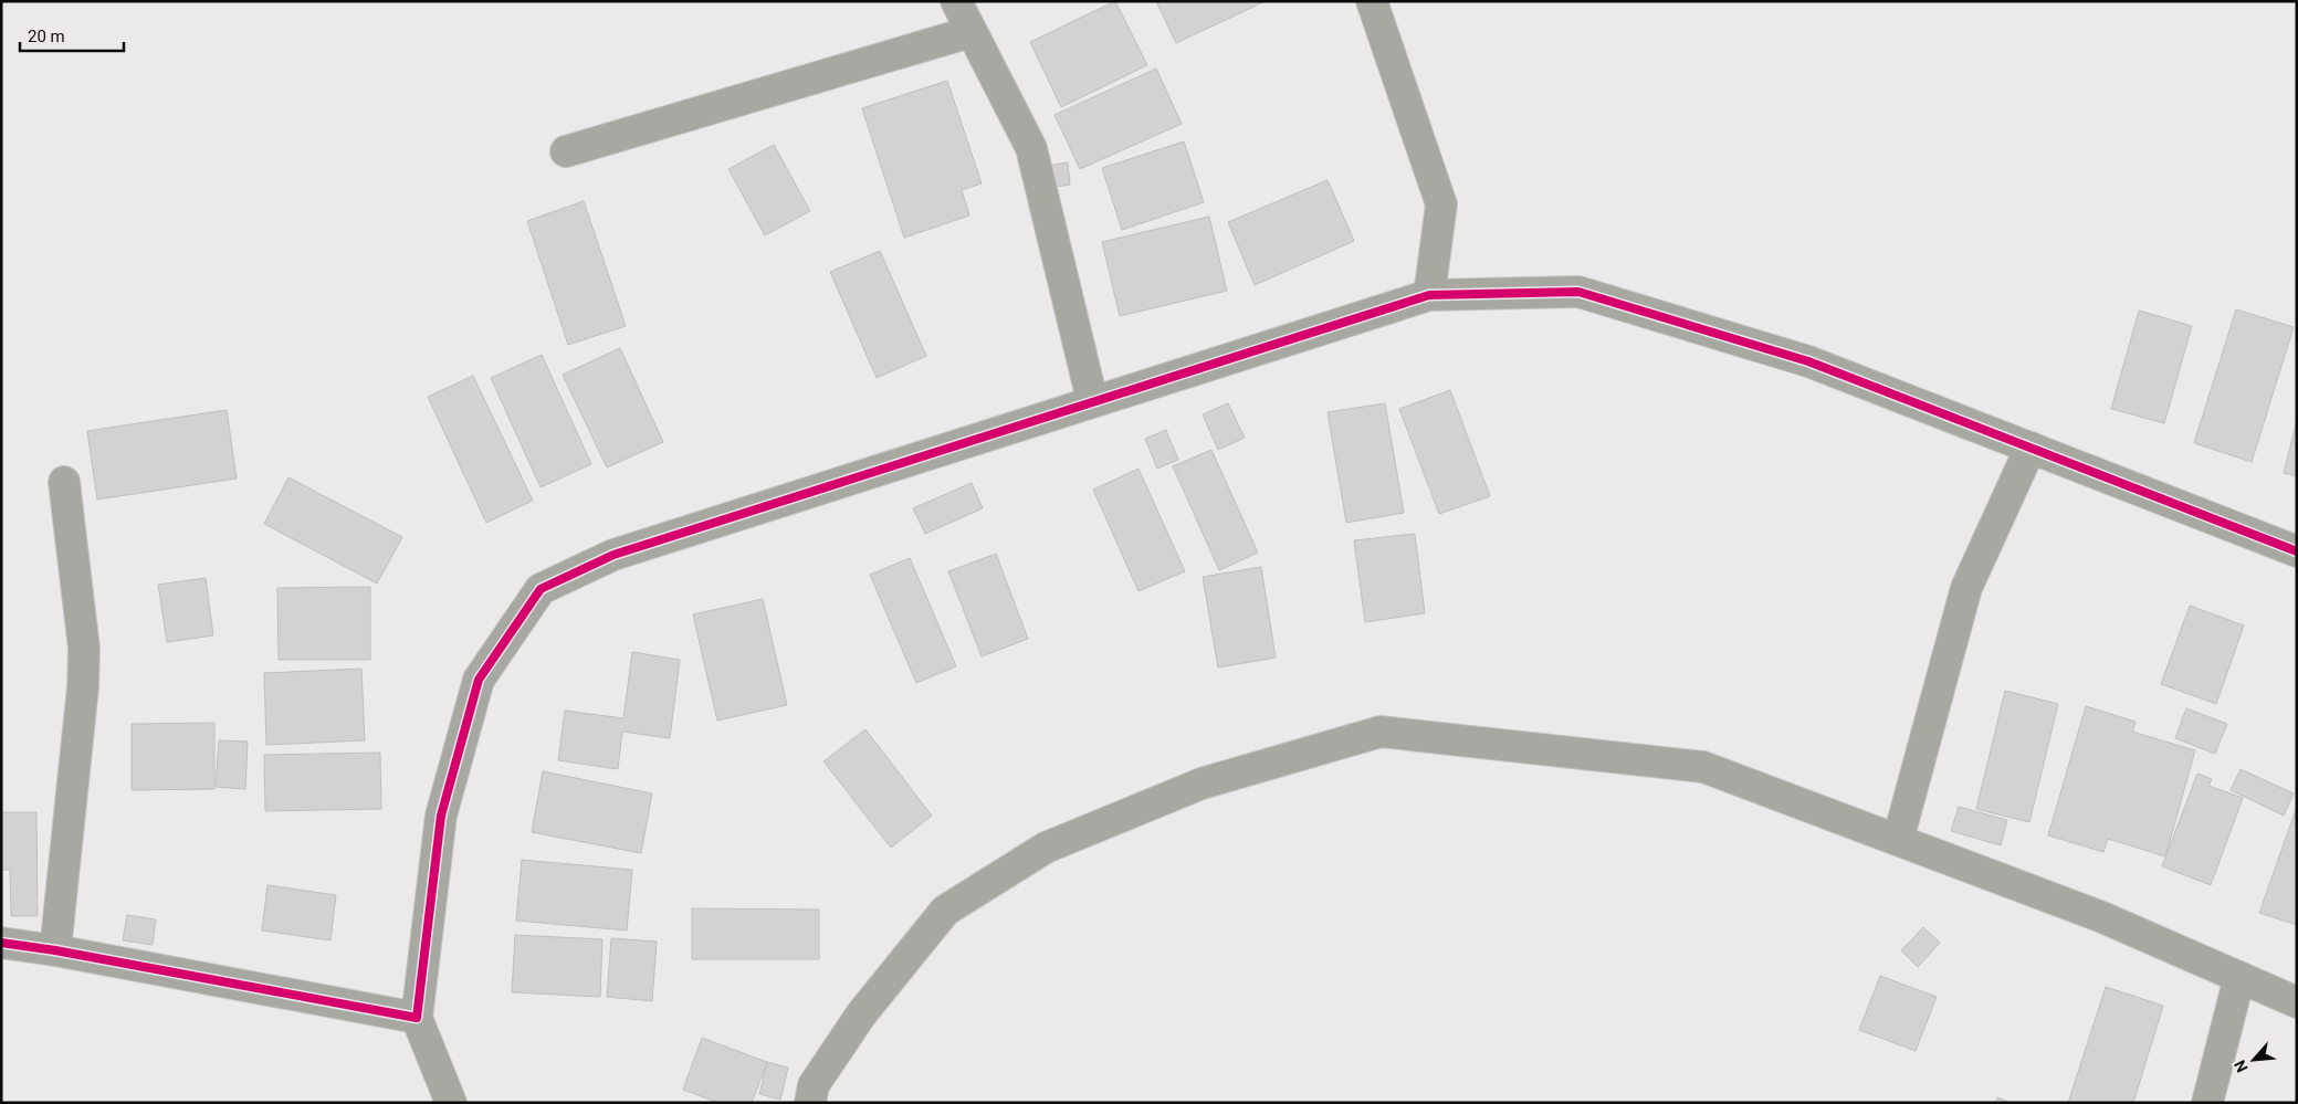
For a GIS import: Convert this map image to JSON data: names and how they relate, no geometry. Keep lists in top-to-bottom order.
{
  "scale_bar": "20 m",
  "north": "bottom left"
}
